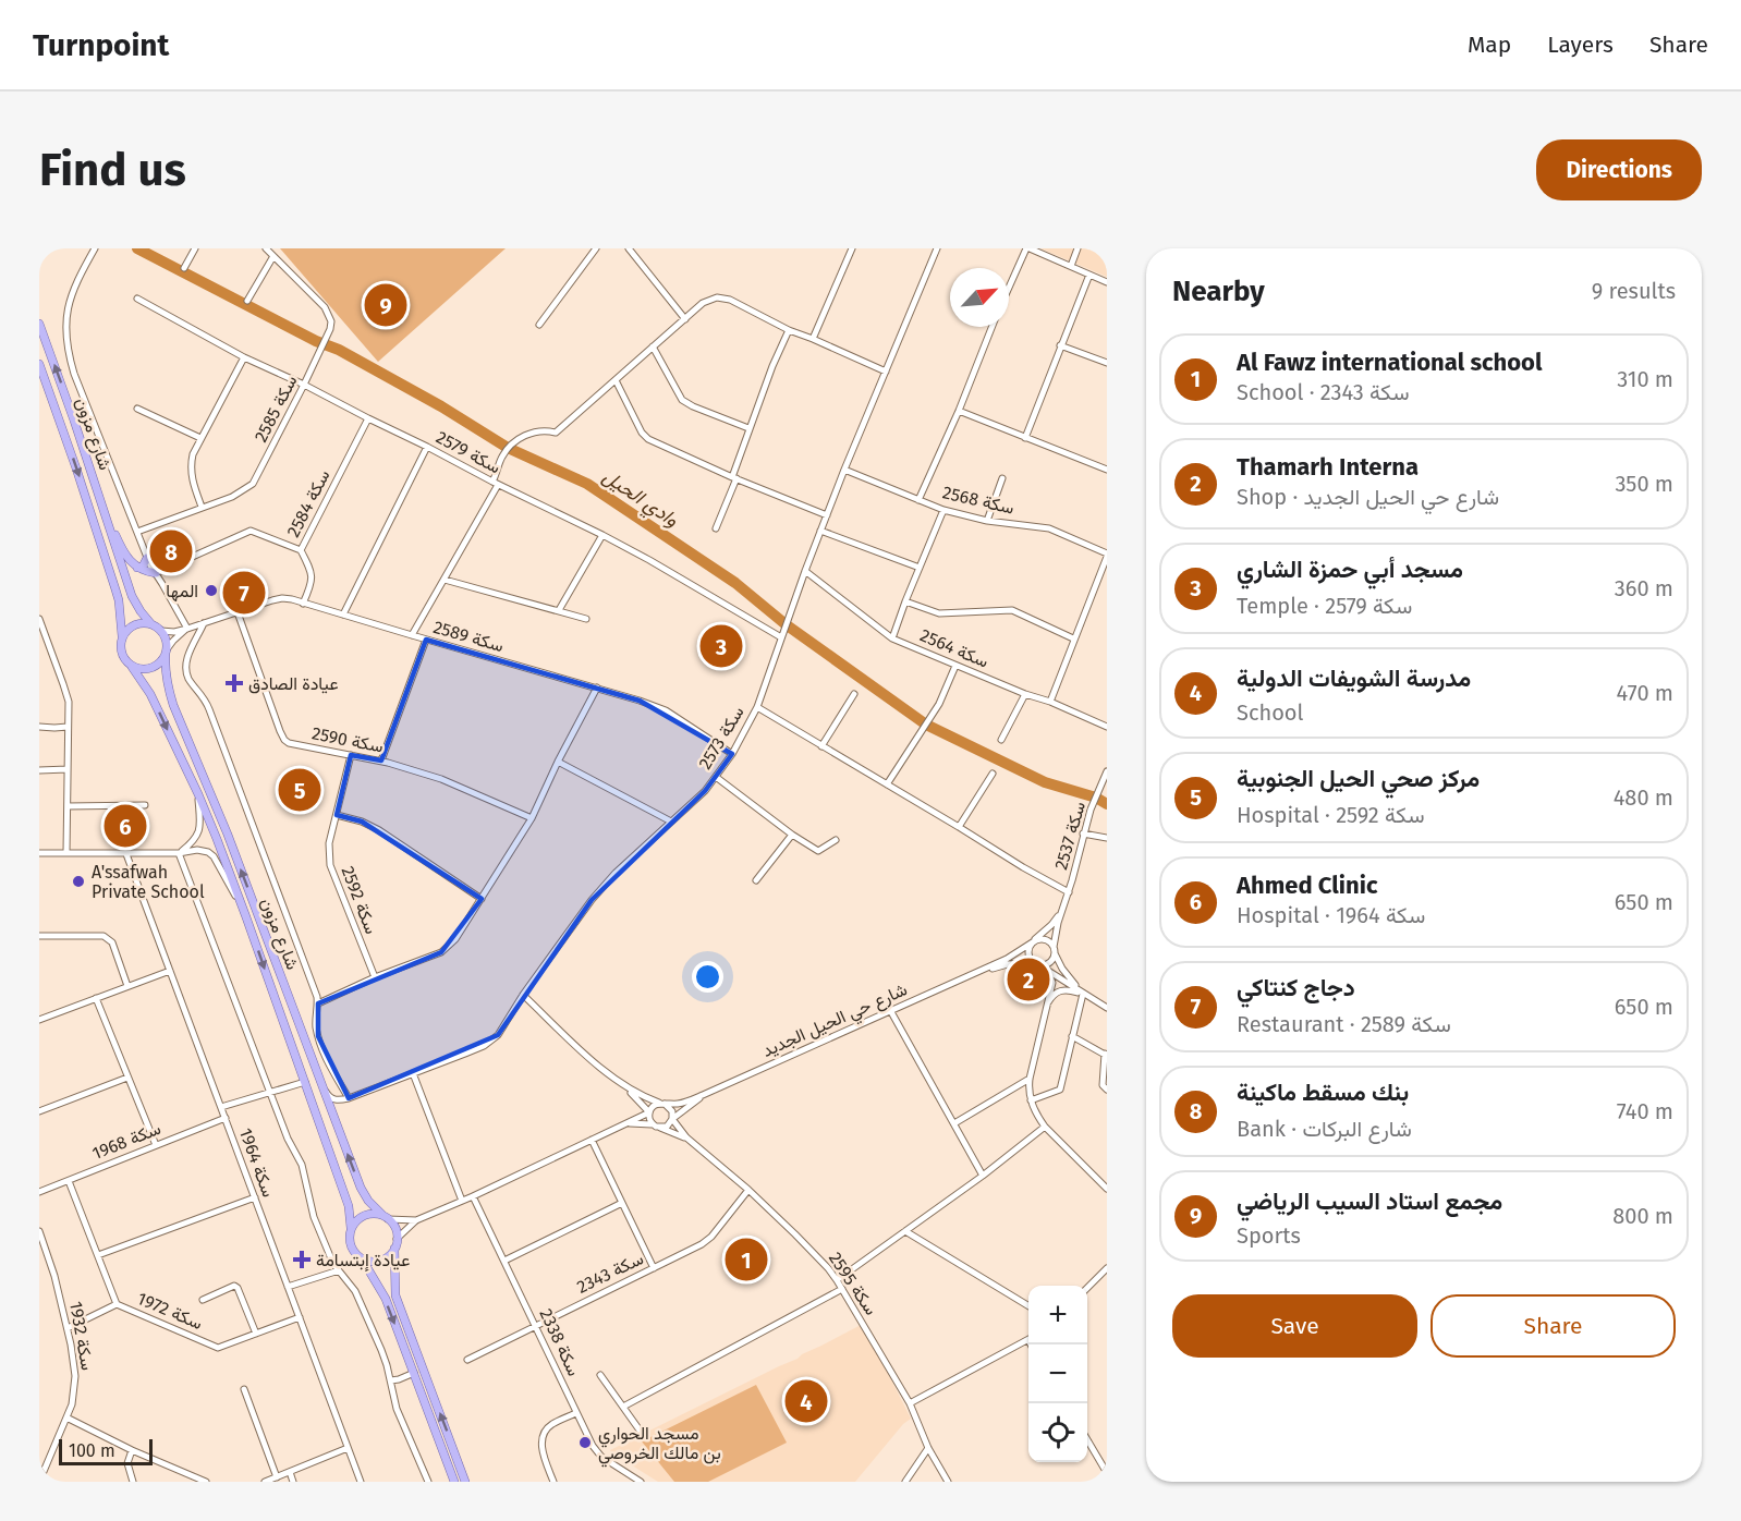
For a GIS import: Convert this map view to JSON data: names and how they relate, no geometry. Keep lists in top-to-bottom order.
{
  "streets": {
    "main road": ["شارع مزون"],
    "street": [
      "سكة 2585",
      "سكة 2579",
      "سكة 2568",
      "سكة 2584",
      "سكة 2589",
      "سكة 2564",
      "سكة 2573",
      "سكة 2590",
      "سكة 2537",
      "سكة 2592",
      "شارع حي الحيل الجديد",
      "سكة 1968",
      "سكة 1964",
      "سكة 2343",
      "سكة 2595",
      "سكة 1972",
      "سكة 1932",
      "سكة 2338"
    ]
  },
  "crossings": [
    ["سكة 2585", "سكة 2579"],
    ["شارع مزون", "سكة 2589"],
    ["سكة 2579", "سكة 2584"],
    ["سكة 2579", "سكة 2573"],
    ["سكة 2568", "سكة 2573"],
    ["سكة 2584", "سكة 2589"],
    ["سكة 2589", "سكة 2573"],
    ["سكة 2589", "سكة 2590"],
    ["سكة 2564", "سكة 2573"],
    ["سكة 2590", "سكة 2592"],
    ["شارع حي الحيل الجديد", "سكة 2595"],
    ["سكة 1968", "سكة 1964"],
    ["سكة 1968", "سكة 1972"],
    ["سكة 1964", "سكة 1972"],
    ["سكة 2343", "سكة 2595"],
    ["سكة 2343", "سكة 2338"]
  ],
  "water": ["وادي الحيل"],
  "places": {
    "other": ["المها", "A'ssafwah Private School", "مسجد الحواري بن مالك الخروصي"],
    "health": ["عيادة الصادق", "عيادة إبتسامة"]
  },
  "scale_bar": "100 m",
  "north": "top right",
  "page": {
    "header": "Turnpoint",
    "nav": ["Map", "Layers", "Share"],
    "buttons": [
      "Directions",
      ["Save", "Share"]
    ],
    "title": "Find us",
    "heading": ["Nearby", "9 results"],
    "pins": [
      "9",
      "8",
      "7",
      "3",
      "5",
      "6",
      "2",
      "1",
      "4"
    ],
    "list": [
      {
        "mark": "1",
        "name": "Al Fawz international school",
        "note": "School · سكة 2343",
        "value": "310 m"
      },
      {
        "mark": "2",
        "name": "Thamarh Interna",
        "note": "Shop · شارع حي الحيل الجديد",
        "value": "350 m"
      },
      {
        "mark": "3",
        "name": "مسجد أبي حمزة الشاري",
        "note": "Temple · سكة 2579",
        "value": "360 m"
      },
      {
        "mark": "4",
        "name": "مدرسة الشويفات الدولية",
        "note": "School",
        "value": "470 m"
      },
      {
        "mark": "5",
        "name": "مركز صحي الحيل الجنوبية",
        "note": "Hospital · سكة 2592",
        "value": "480 m"
      },
      {
        "mark": "6",
        "name": "Ahmed Clinic",
        "note": "Hospital · سكة 1964",
        "value": "650 m"
      },
      {
        "mark": "7",
        "name": "دجاج كنتاكي",
        "note": "Restaurant · سكة 2589",
        "value": "650 m"
      },
      {
        "mark": "8",
        "name": "بنك مسقط ماكينة",
        "note": "Bank · شارع البركات",
        "value": "740 m"
      },
      {
        "mark": "9",
        "name": "مجمع استاد السيب الرياضي",
        "note": "Sports",
        "value": "800 m"
      }
    ],
    "map_buttons": ["+", "−"],
    "scale": "100 m"
  }
}
